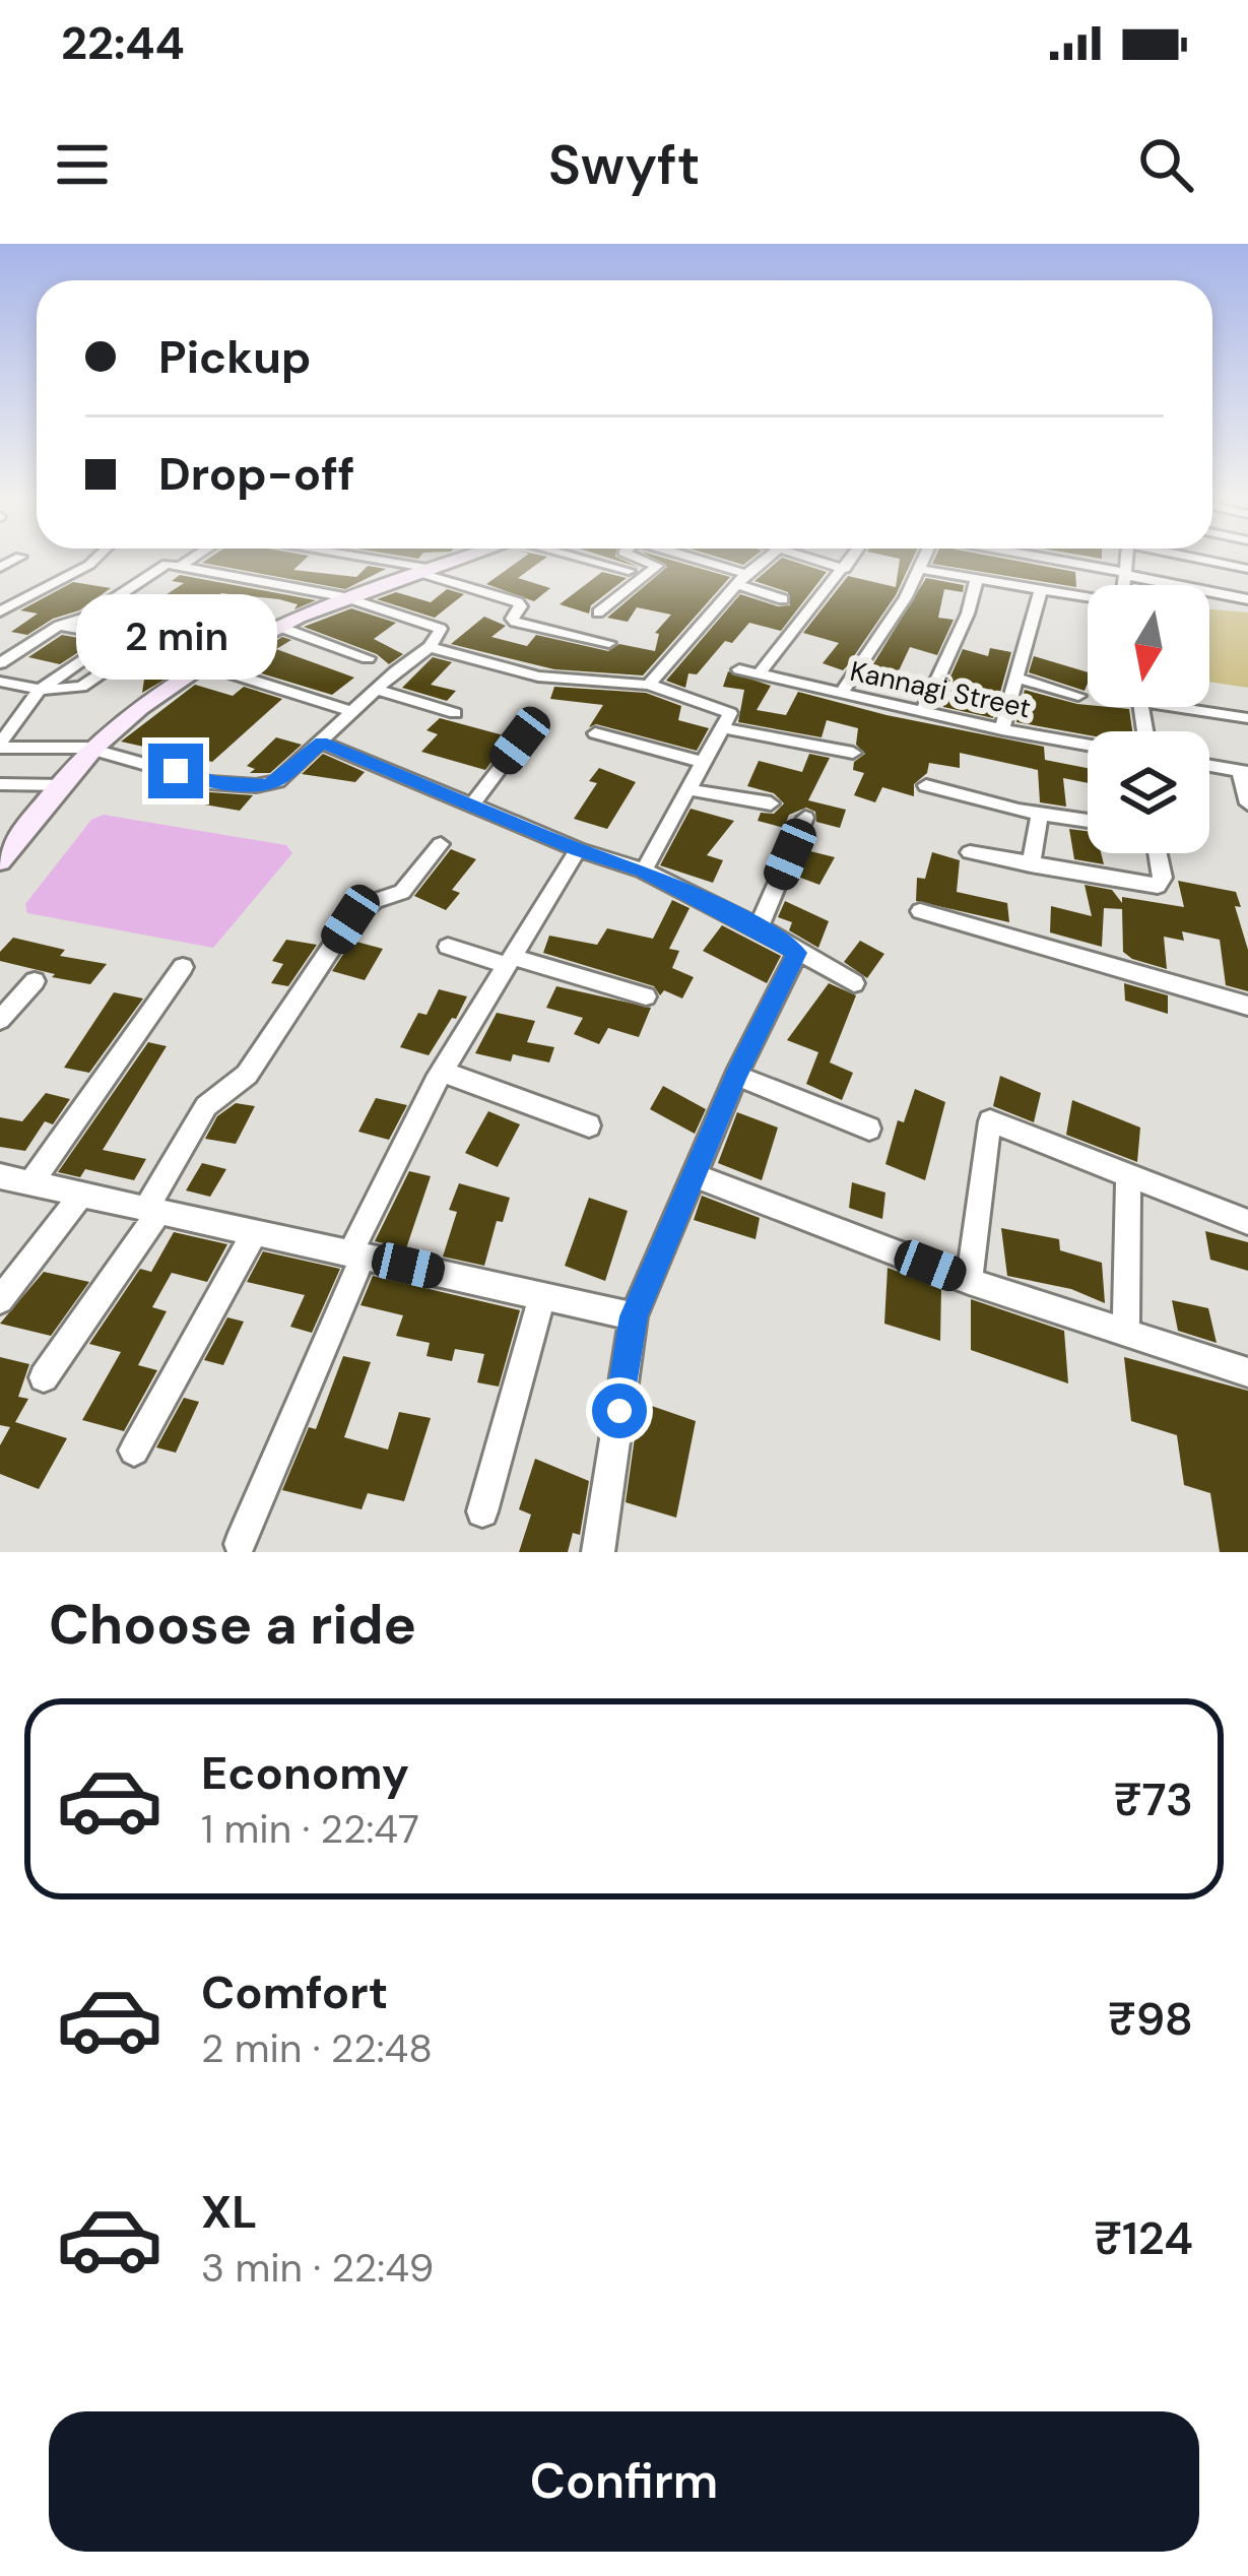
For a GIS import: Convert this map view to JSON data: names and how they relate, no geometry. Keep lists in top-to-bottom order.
{
  "streets": {
    "street": ["Kannagi Street"]
  },
  "north": "bottom",
  "page": {
    "status": "22:44",
    "header": "Swyft",
    "banner": ["Pickup", "Drop-off"],
    "bubble": "2 min",
    "heading": "Choose a ride",
    "list": [
      {
        "name": "Economy",
        "note": "1 min · 22:47",
        "value": "₹73"
      },
      {
        "name": "Comfort",
        "note": "2 min · 22:48",
        "value": "₹98"
      },
      {
        "name": "XL",
        "note": "3 min · 22:49",
        "value": "₹124"
      }
    ],
    "buttons": "Confirm"
  }
}
